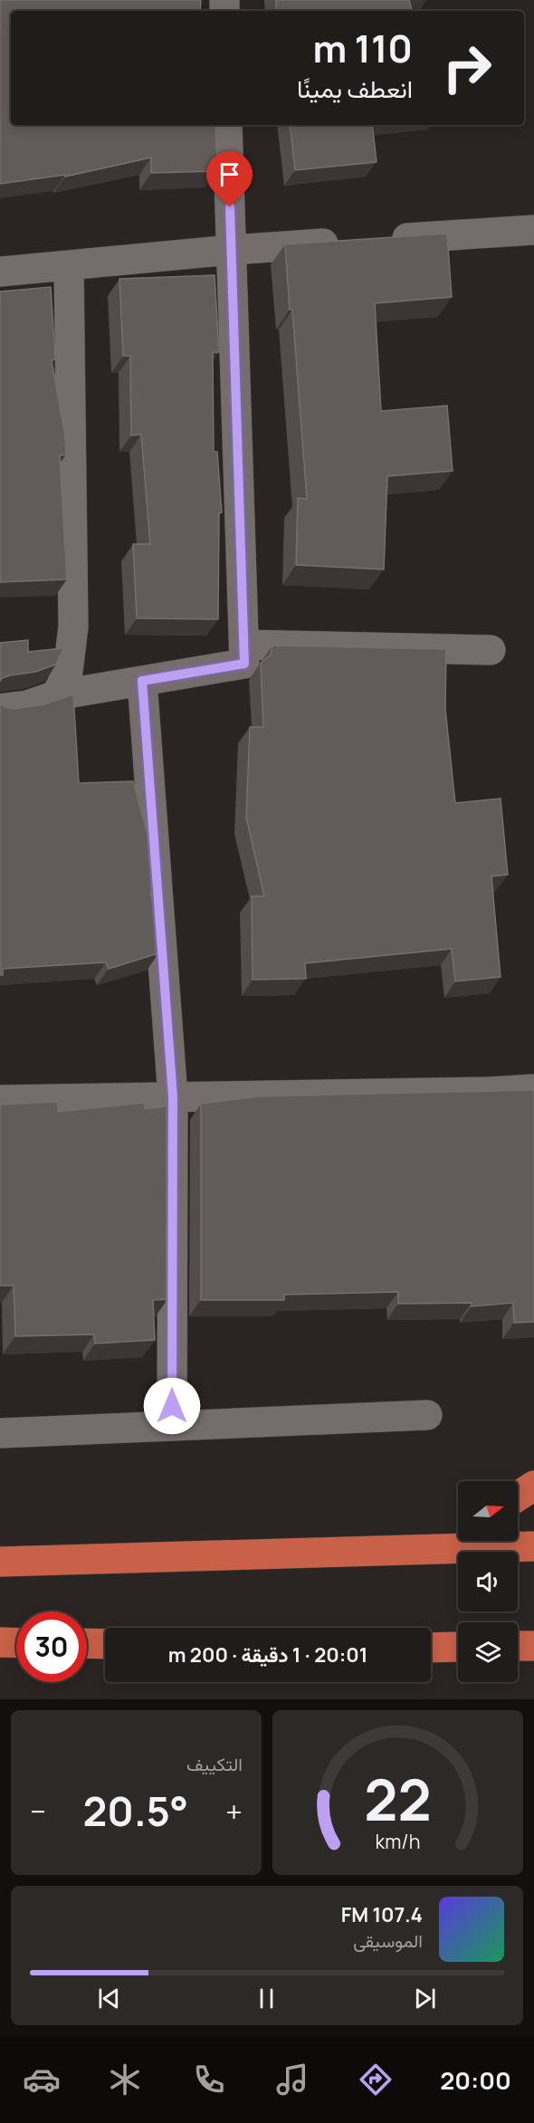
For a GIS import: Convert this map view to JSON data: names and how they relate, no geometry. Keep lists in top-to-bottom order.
{
  "north": "right",
  "page": {
    "turn": ["110 m", "انعطف يمينًا"],
    "limit": "30",
    "trip": "20:01 · 1 دقيقة · 200 m",
    "tile": "التكييف",
    "heat": ["−", "20.5°", "+"],
    "song": ["107.4 FM", "الموسيقى"],
    "tabs": "20:00",
    "gauge": ["22", "km/h"]
  }
}
